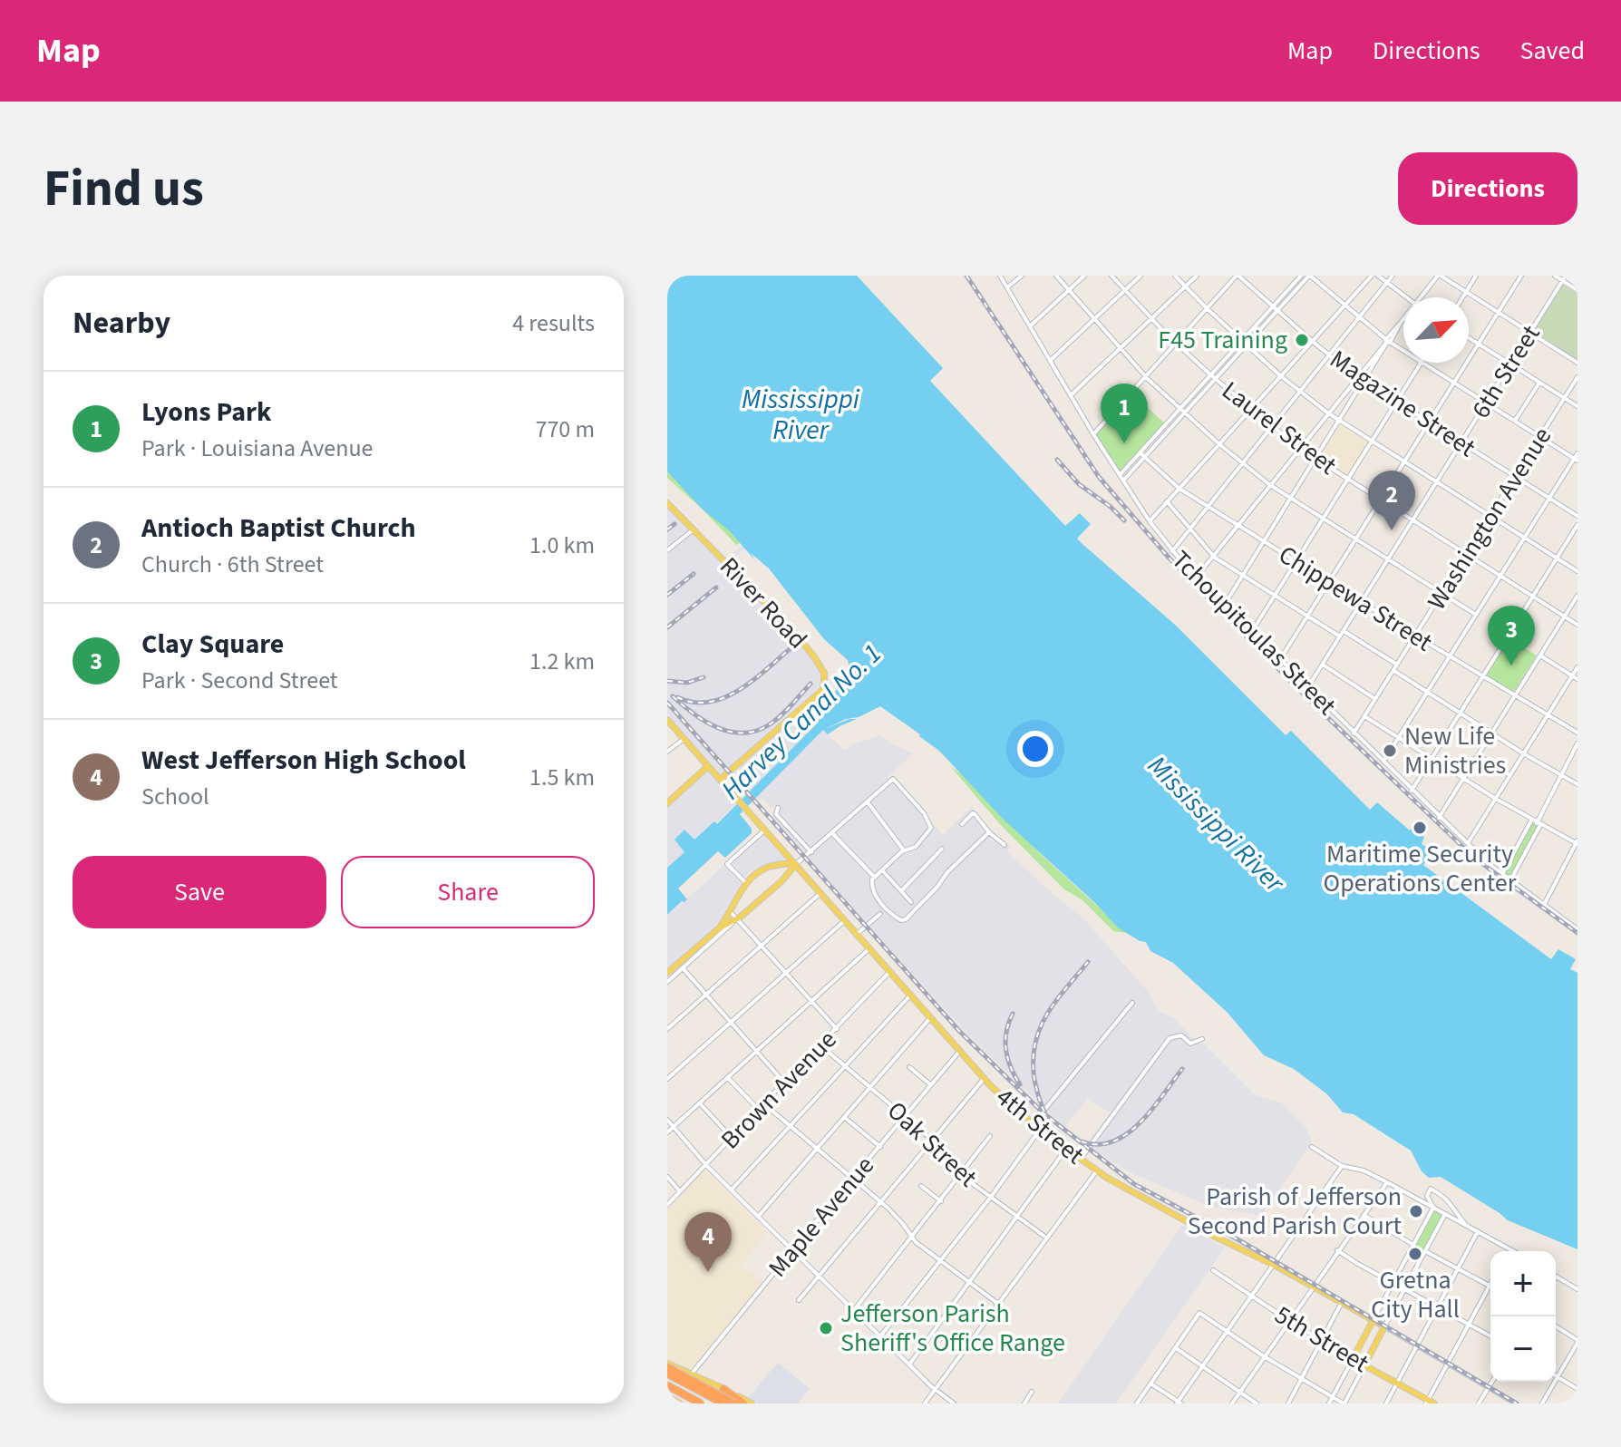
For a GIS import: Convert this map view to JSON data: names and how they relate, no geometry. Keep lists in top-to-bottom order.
{
  "streets": {
    "main road": ["River Road", "4th Street", "5th Street"],
    "street": [
      "6th Street",
      "Magazine Street",
      "Laurel Street",
      "Washington Avenue",
      "Chippewa Street",
      "Tchoupitoulas Street",
      "Brown Avenue",
      "Oak Street",
      "Maple Avenue"
    ]
  },
  "crossings": [
    ["6th Street", "Magazine Street"],
    ["6th Street", "Laurel Street"],
    ["6th Street", "Chippewa Street"],
    ["6th Street", "Tchoupitoulas Street"],
    ["Magazine Street", "Washington Avenue"],
    ["Laurel Street", "Washington Avenue"],
    ["Washington Avenue", "Chippewa Street"],
    ["Washington Avenue", "Tchoupitoulas Street"],
    ["River Road", "4th Street"],
    ["Brown Avenue", "4th Street"],
    ["Brown Avenue", "Oak Street"],
    ["4th Street", "Maple Avenue"],
    ["Oak Street", "Maple Avenue"]
  ],
  "water": ["Mississippi River", "Harvey Canal No. 1"],
  "places": [
    "F45 Training",
    "New Life Ministries",
    "Maritime Security Operations Center",
    "Parish of Jefferson Second Parish Court",
    "Gretna City Hall",
    "Jefferson Parish Sheriff's Office Range"
  ],
  "north": "top right",
  "page": {
    "header": "Map",
    "nav": ["Map", "Directions", "Saved"],
    "buttons": [
      "Directions",
      ["Save", "Share"]
    ],
    "title": "Find us",
    "heading": ["Nearby", "4 results"],
    "list": [
      {
        "mark": "1",
        "name": "Lyons Park",
        "note": "Park · Louisiana Avenue",
        "value": "770 m"
      },
      {
        "mark": "2",
        "name": "Antioch Baptist Church",
        "note": "Church · 6th Street",
        "value": "1.0 km"
      },
      {
        "mark": "3",
        "name": "Clay Square",
        "note": "Park · Second Street",
        "value": "1.2 km"
      },
      {
        "mark": "4",
        "name": "West Jefferson High School",
        "note": "School",
        "value": "1.5 km"
      }
    ],
    "pins": [
      "1",
      "2",
      "3",
      "4"
    ],
    "map_buttons": ["+", "−"]
  }
}
